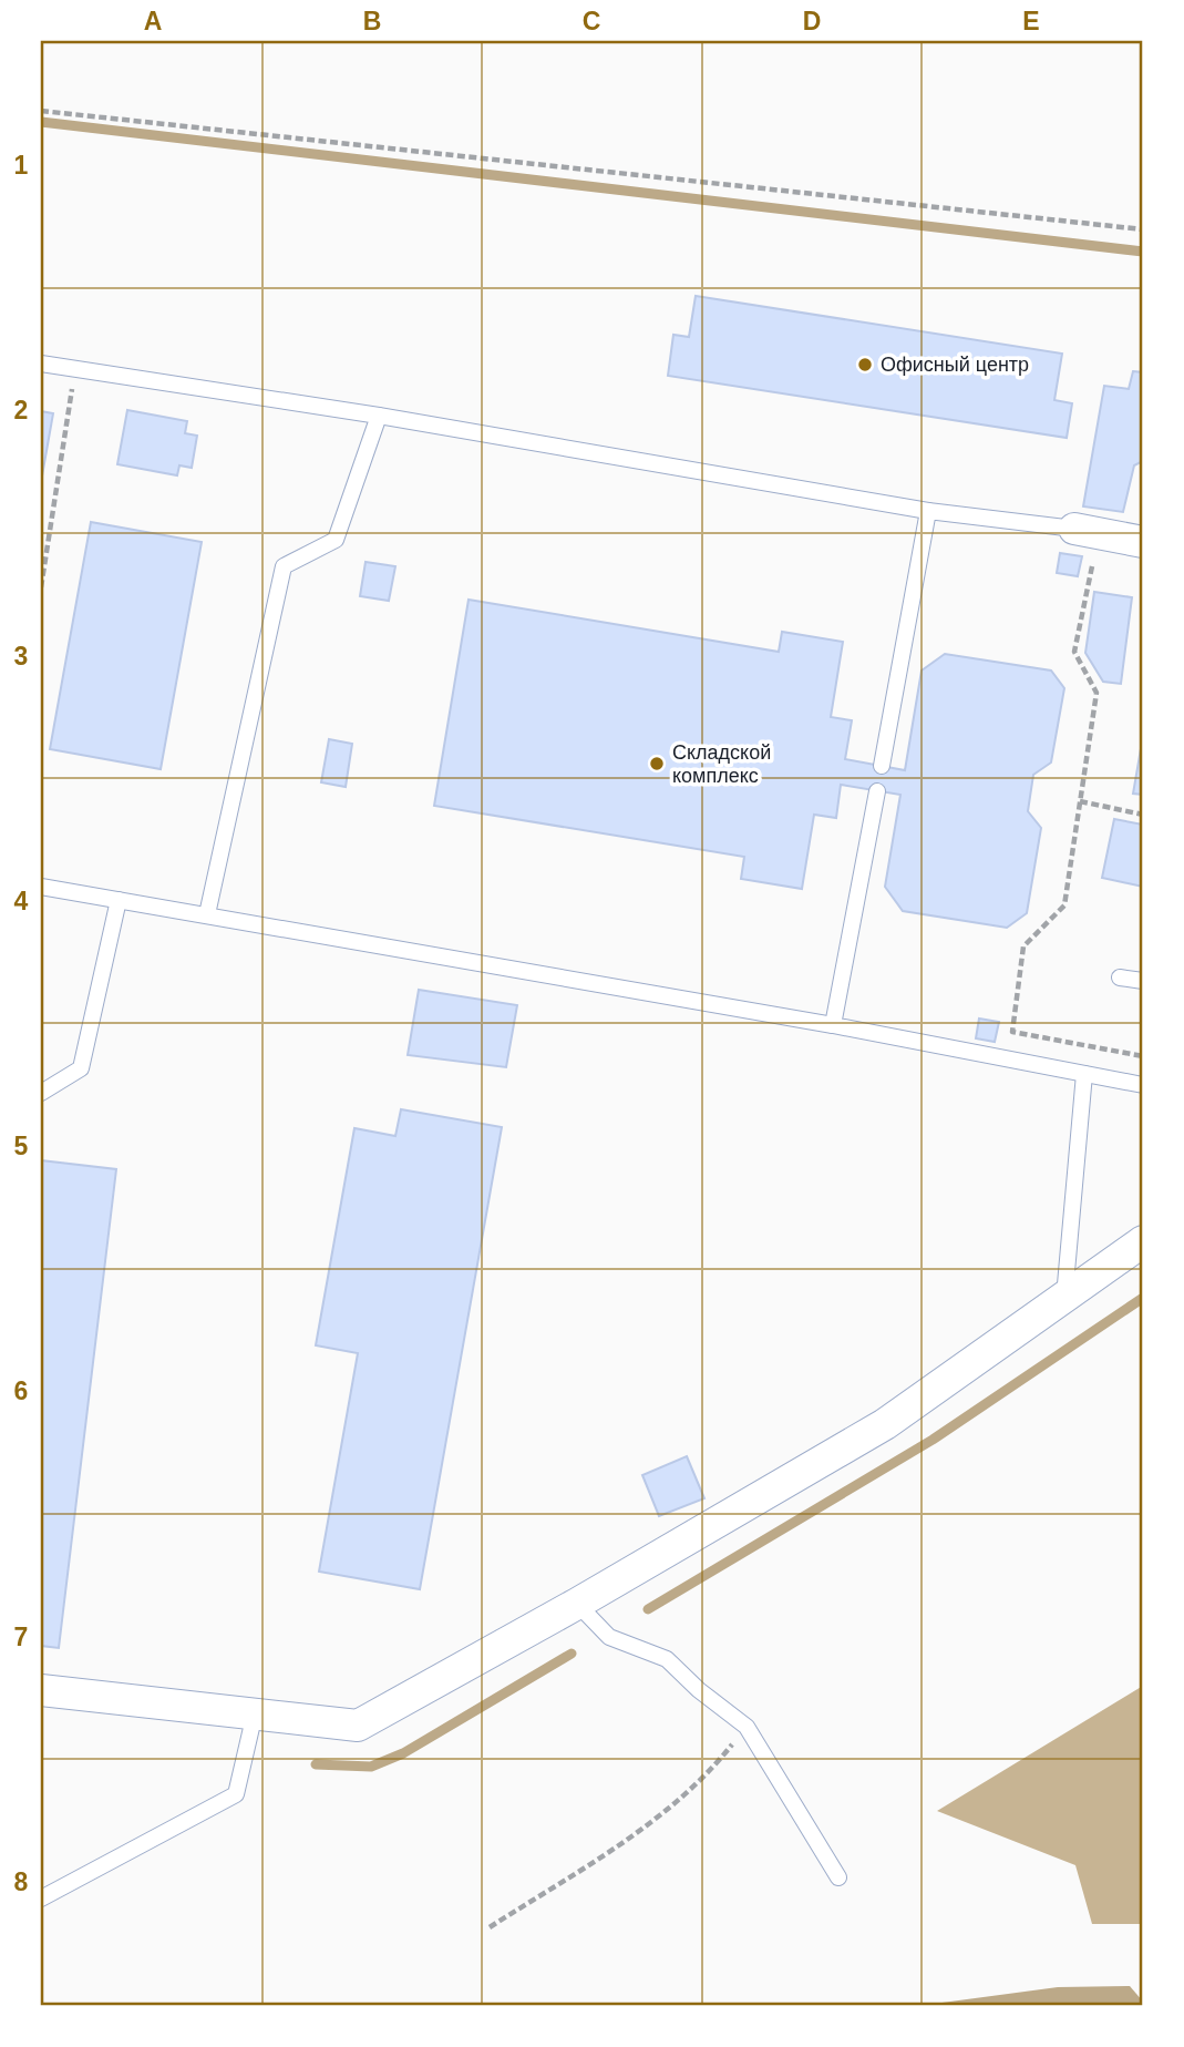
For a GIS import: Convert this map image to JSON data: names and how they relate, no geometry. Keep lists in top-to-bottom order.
{
  "places": ["Офисный центр", "Складской комплекс"],
  "grid": {
    "columns": [
      "A",
      "B",
      "C",
      "D",
      "E"
    ],
    "rows": [
      "1",
      "2",
      "3",
      "4",
      "5",
      "6",
      "7",
      "8"
    ]
  }
}
